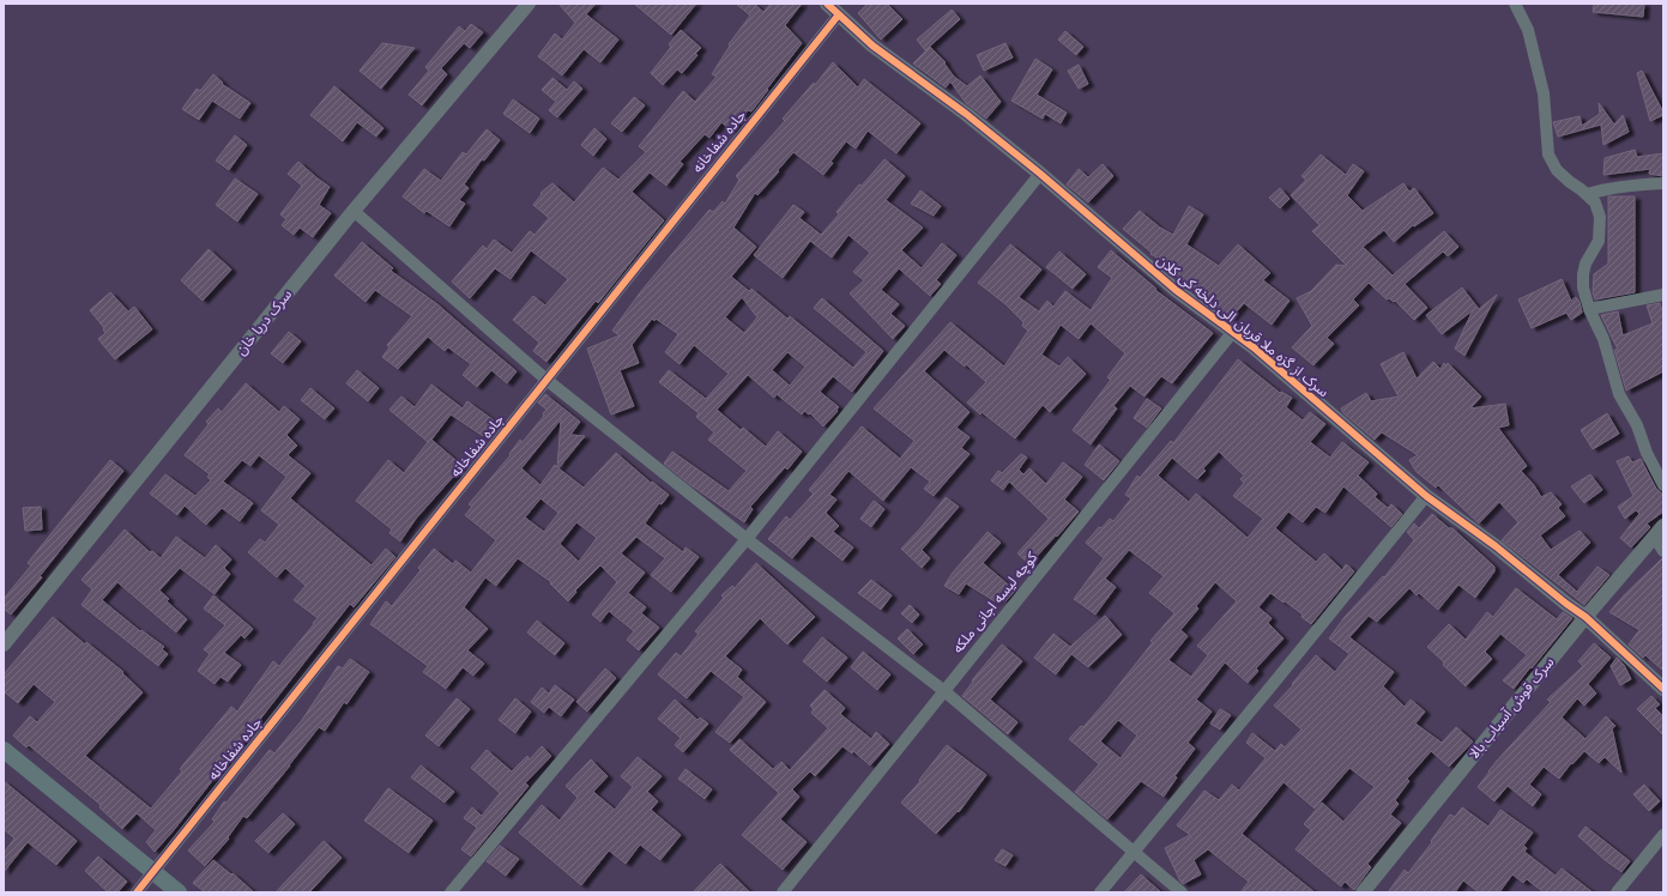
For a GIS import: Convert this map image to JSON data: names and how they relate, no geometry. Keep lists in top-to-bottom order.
{
  "streets": {
    "street": [
      "جاده شفاخانه",
      "سرک دریا خان",
      "سرک از گزه ملا قربان الی دلخه کی کلان",
      "کوچه لیسه اجانی ملکه",
      "سرک قوش آسیاب بالا"
    ]
  },
  "crossings": [
    ["جاده شفاخانه", "سرک از گزه ملا قربان الی دلخه کی کلان"],
    ["سرک از گزه ملا قربان الی دلخه کی کلان", "کوچه لیسه اجانی ملکه"],
    ["سرک از گزه ملا قربان الی دلخه کی کلان", "سرک قوش آسیاب بالا"]
  ]
}
